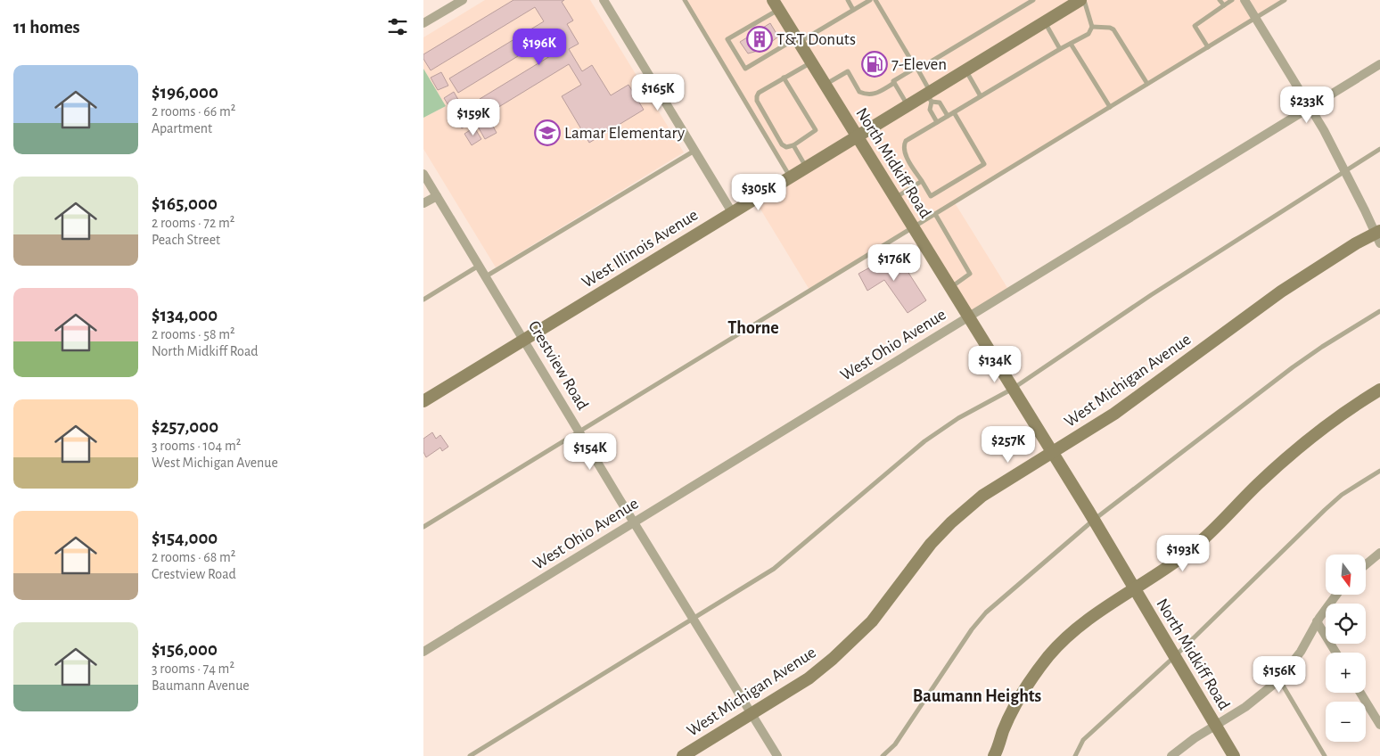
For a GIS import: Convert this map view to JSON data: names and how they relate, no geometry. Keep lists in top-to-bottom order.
{
  "streets": {
    "main road": ["North Midkiff Road", "West Illinois Avenue", "West Michigan Avenue"],
    "street": ["West Ohio Avenue", "Crestview Road"]
  },
  "crossings": [
    ["North Midkiff Road", "West Illinois Avenue"],
    ["North Midkiff Road", "West Ohio Avenue"],
    ["North Midkiff Road", "West Michigan Avenue"],
    ["West Illinois Avenue", "Crestview Road"],
    ["West Ohio Avenue", "Crestview Road"],
    ["Crestview Road", "West Michigan Avenue"]
  ],
  "districts": ["Thorne", "Baumann Heights"],
  "places": {
    "building": ["T&T Donuts"],
    "fuel station": ["7-Eleven"],
    "school or university": ["Lamar Elementary"]
  },
  "north": "bottom",
  "page": {
    "heading": "11 homes",
    "price": [
      "$196K",
      "$165K",
      "$233K",
      "$159K",
      "$305K",
      "$176K",
      "$134K",
      "$257K",
      "$154K",
      "$193K",
      "$156K"
    ],
    "list": [
      {
        "name": "$196,000",
        "note": "2 rooms · 66 m² · Apartment"
      },
      {
        "name": "$165,000",
        "note": "2 rooms · 72 m² · Peach Street"
      },
      {
        "name": "$134,000",
        "note": "2 rooms · 58 m² · North Midkiff Road"
      },
      {
        "name": "$257,000",
        "note": "3 rooms · 104 m² · West Michigan Avenue"
      },
      {
        "name": "$154,000",
        "note": "2 rooms · 68 m² · Crestview Road"
      },
      {
        "name": "$156,000",
        "note": "3 rooms · 74 m² · Baumann Avenue"
      }
    ],
    "map_buttons": ["+", "−"]
  }
}
